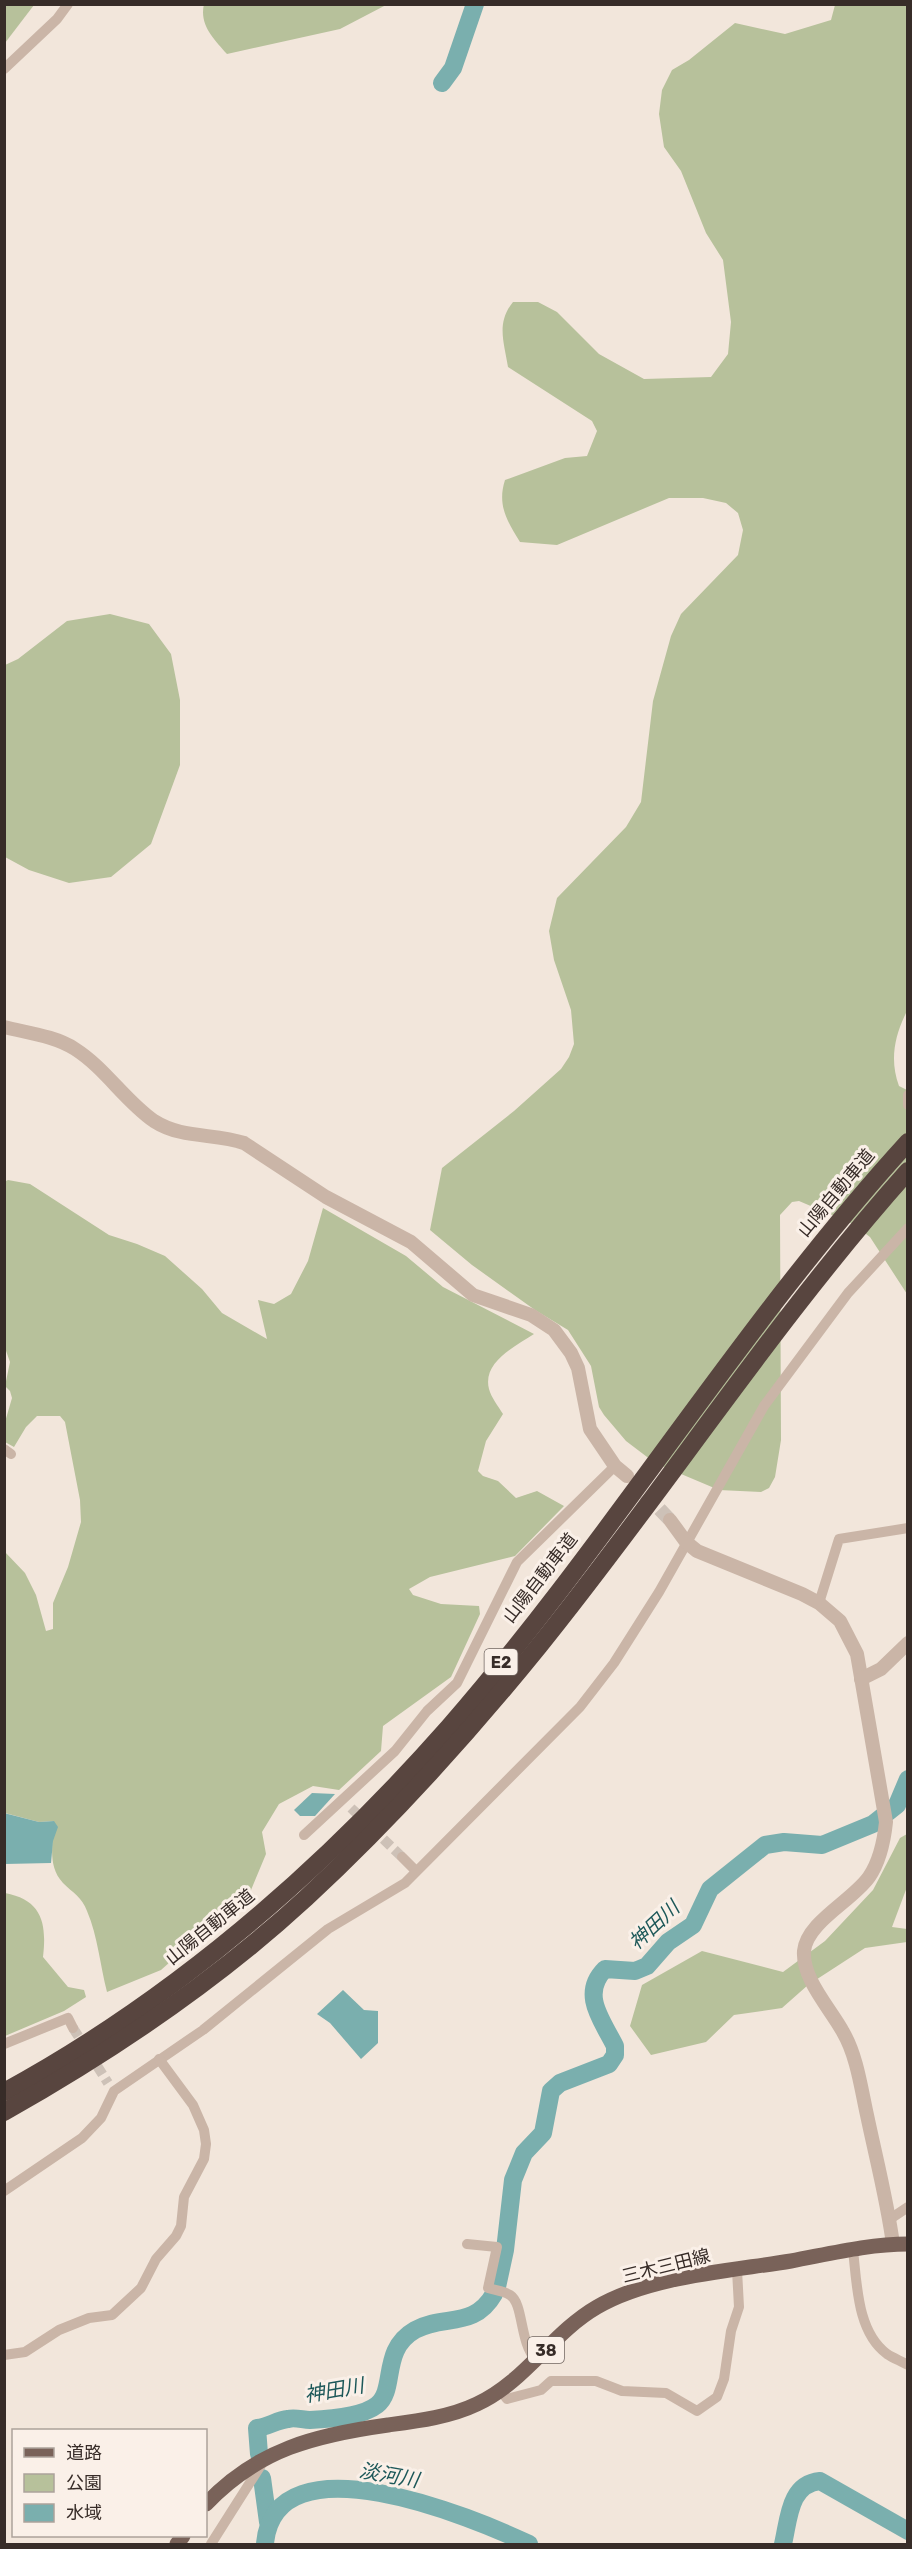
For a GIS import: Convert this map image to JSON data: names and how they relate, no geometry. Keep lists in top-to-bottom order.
{
  "streets": {
    "highway": ["山陽自動車道", "E2"],
    "main road": ["三木三田線", "38"]
  },
  "water": ["神田川", "淡河川"],
  "legend": ["道路", "公園", "水域"]
}
